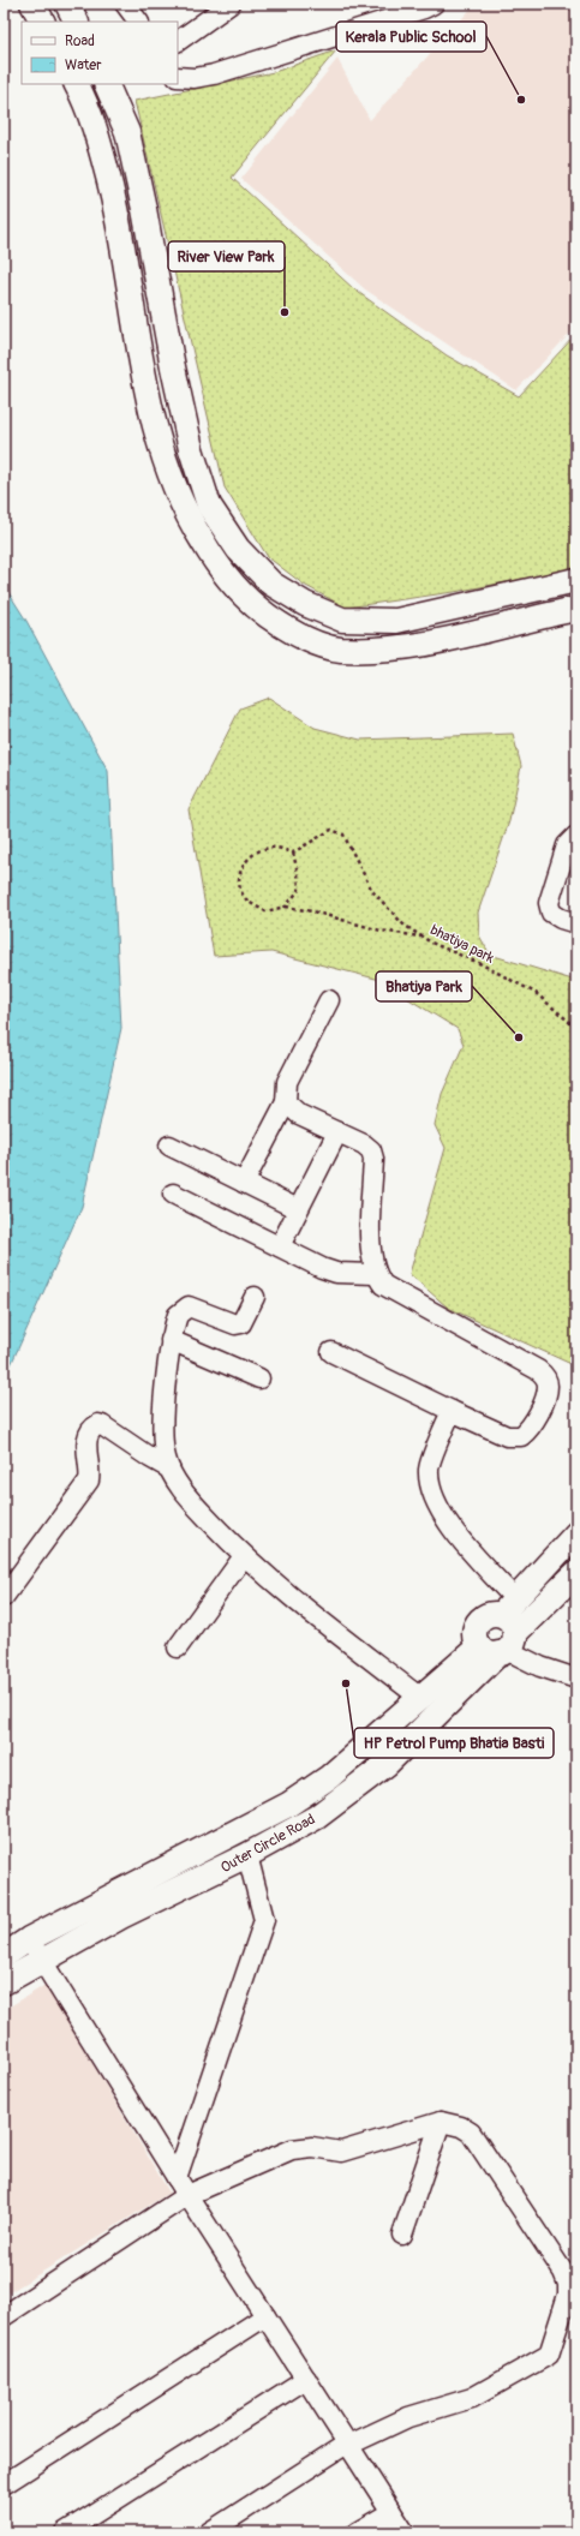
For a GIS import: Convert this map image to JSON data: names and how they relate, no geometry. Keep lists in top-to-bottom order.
{
  "streets": {
    "main road": ["Outer Circle Road"],
    "path": ["bhatiya park"]
  },
  "places": [
    "Kerala Public School",
    "River View Park",
    "Bhatiya Park",
    "HP Petrol Pump Bhatia Basti"
  ],
  "legend": ["Road", "Water"]
}
